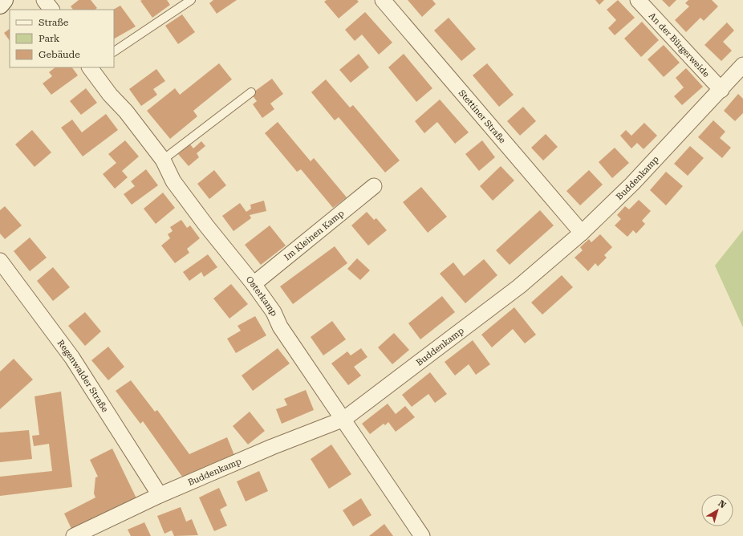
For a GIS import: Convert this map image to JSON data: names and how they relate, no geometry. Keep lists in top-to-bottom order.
{
  "streets": {
    "street": [
      "An der Bürgerweide",
      "Stettiner Straße",
      "Buddenkamp",
      "Im Kleinen Kamp",
      "Osterkamp",
      "Regenwalder Straße"
    ]
  },
  "crossings": [
    ["An der Bürgerweide", "Buddenkamp"],
    ["Stettiner Straße", "Buddenkamp"],
    ["Buddenkamp", "Osterkamp"],
    ["Buddenkamp", "Regenwalder Straße"],
    ["Im Kleinen Kamp", "Osterkamp"]
  ],
  "legend": ["Straße", "Park", "Gebäude"],
  "north": "top right"
}
